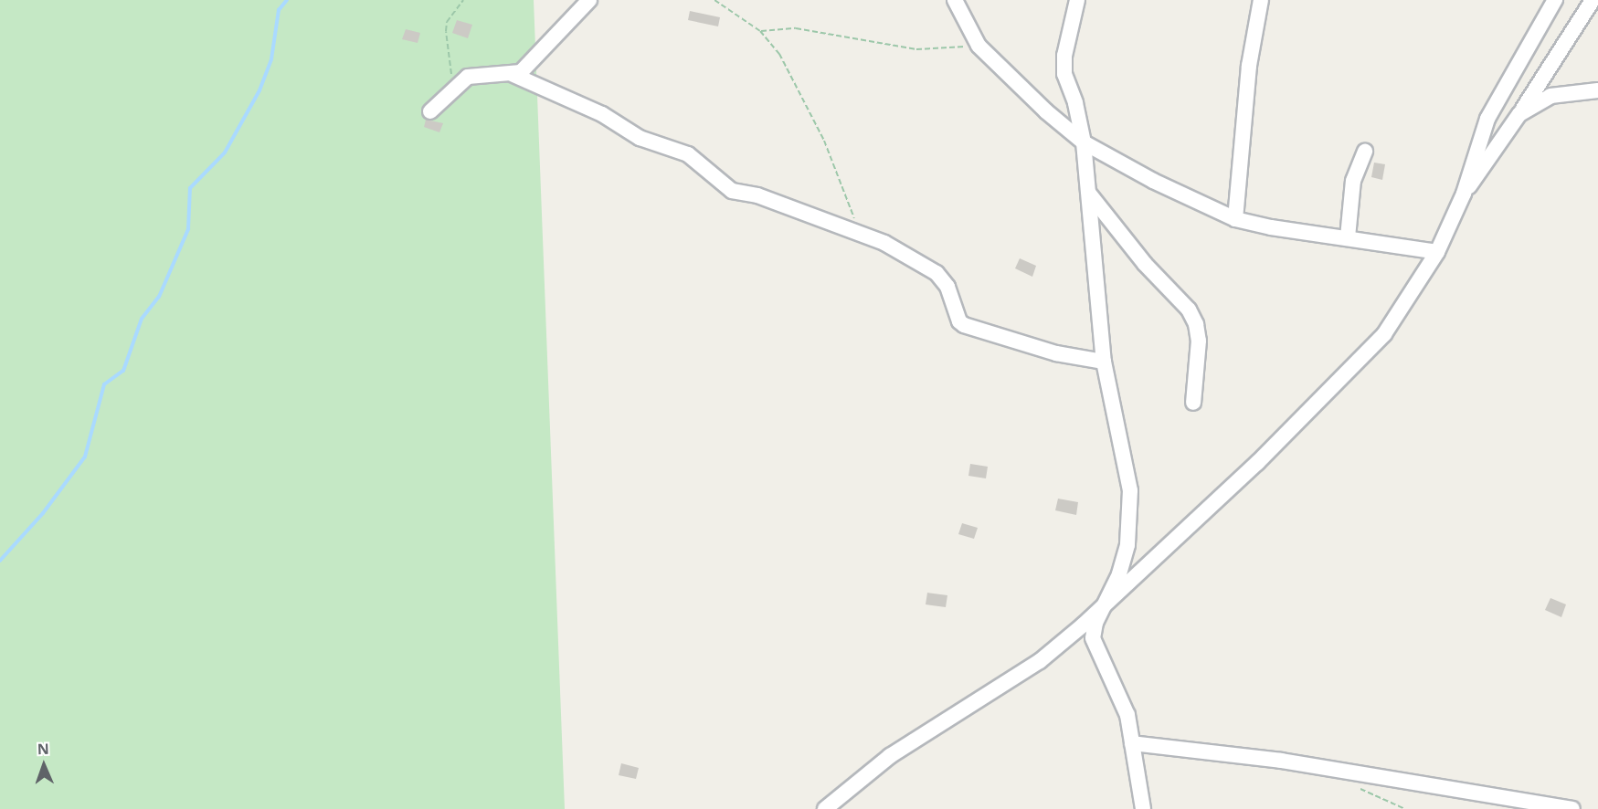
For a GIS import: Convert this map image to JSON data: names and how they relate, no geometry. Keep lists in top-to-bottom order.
{
  "north": "top"
}
